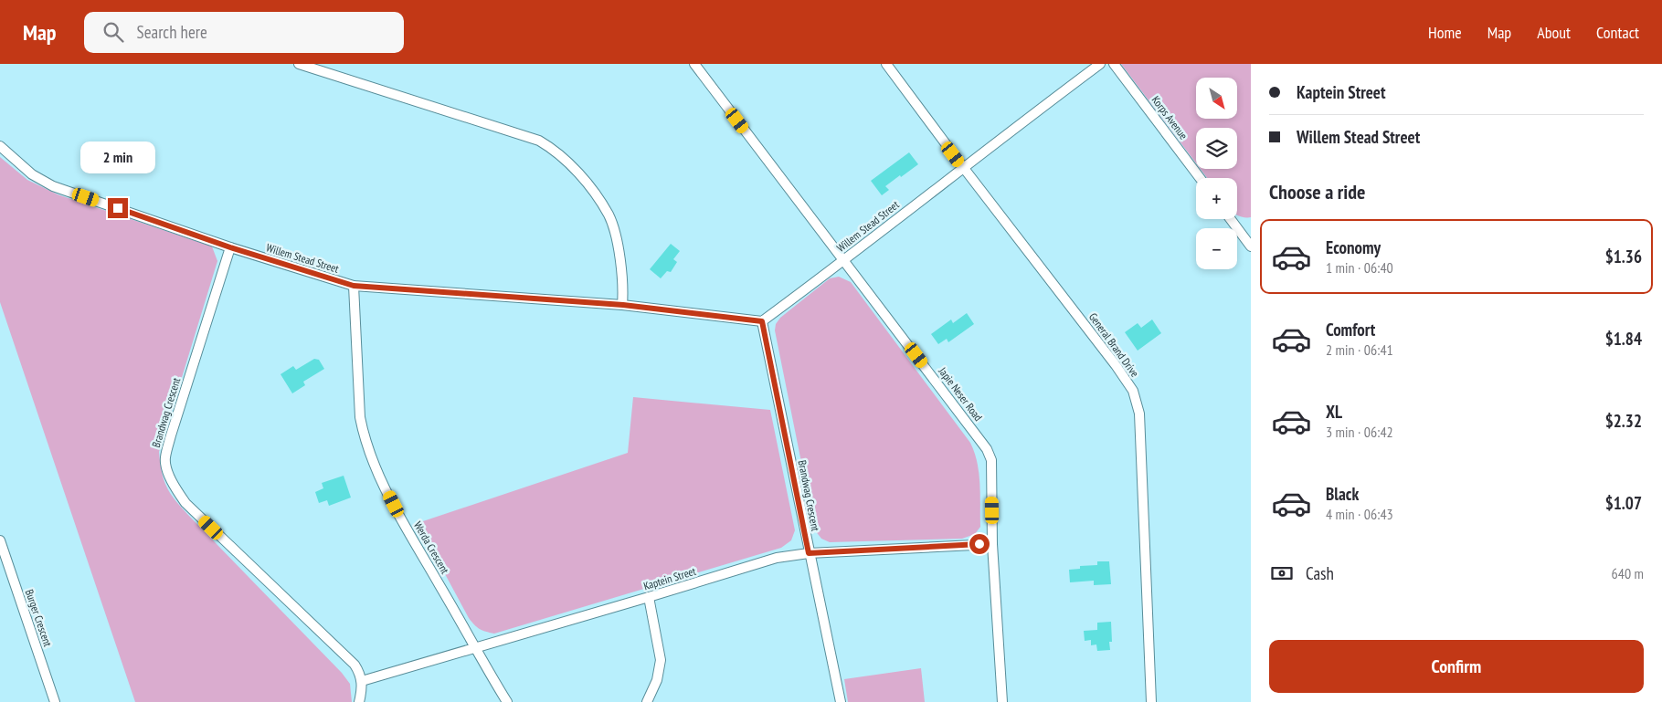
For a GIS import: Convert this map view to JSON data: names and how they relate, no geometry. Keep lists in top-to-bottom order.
{
  "streets": {
    "street": [
      "Korps Avenue",
      "Willem Stead Street",
      "General Brand Drive",
      "Japie Neser Road",
      "Brandwag Crescent",
      "Werda Crescent",
      "Kaptein Street",
      "Burger Crescent"
    ]
  },
  "crossings": [
    ["Willem Stead Street", "General Brand Drive"],
    ["Willem Stead Street", "Japie Neser Road"],
    ["Willem Stead Street", "Brandwag Crescent"],
    ["Willem Stead Street", "Werda Crescent"],
    ["Japie Neser Road", "Kaptein Street"],
    ["Brandwag Crescent", "Kaptein Street"],
    ["Werda Crescent", "Kaptein Street"]
  ],
  "north": "bottom right",
  "page": {
    "header": "Map",
    "search": "Search here",
    "nav": [
      "Home",
      "Map",
      "About",
      "Contact"
    ],
    "banner": ["Kaptein Street", "Willem Stead Street"],
    "map_buttons": ["+", "−"],
    "bubble": "2 min",
    "heading": "Choose a ride",
    "list": [
      {
        "name": "Economy",
        "note": "1 min · 06:40",
        "value": "$1.36"
      },
      {
        "name": "Comfort",
        "note": "2 min · 06:41",
        "value": "$1.84"
      },
      {
        "name": "XL",
        "note": "3 min · 06:42",
        "value": "$2.32"
      },
      {
        "name": "Black",
        "note": "4 min · 06:43",
        "value": "$1.07"
      }
    ],
    "pay": ["Cash", "640 m"],
    "buttons": "Confirm"
  }
}
